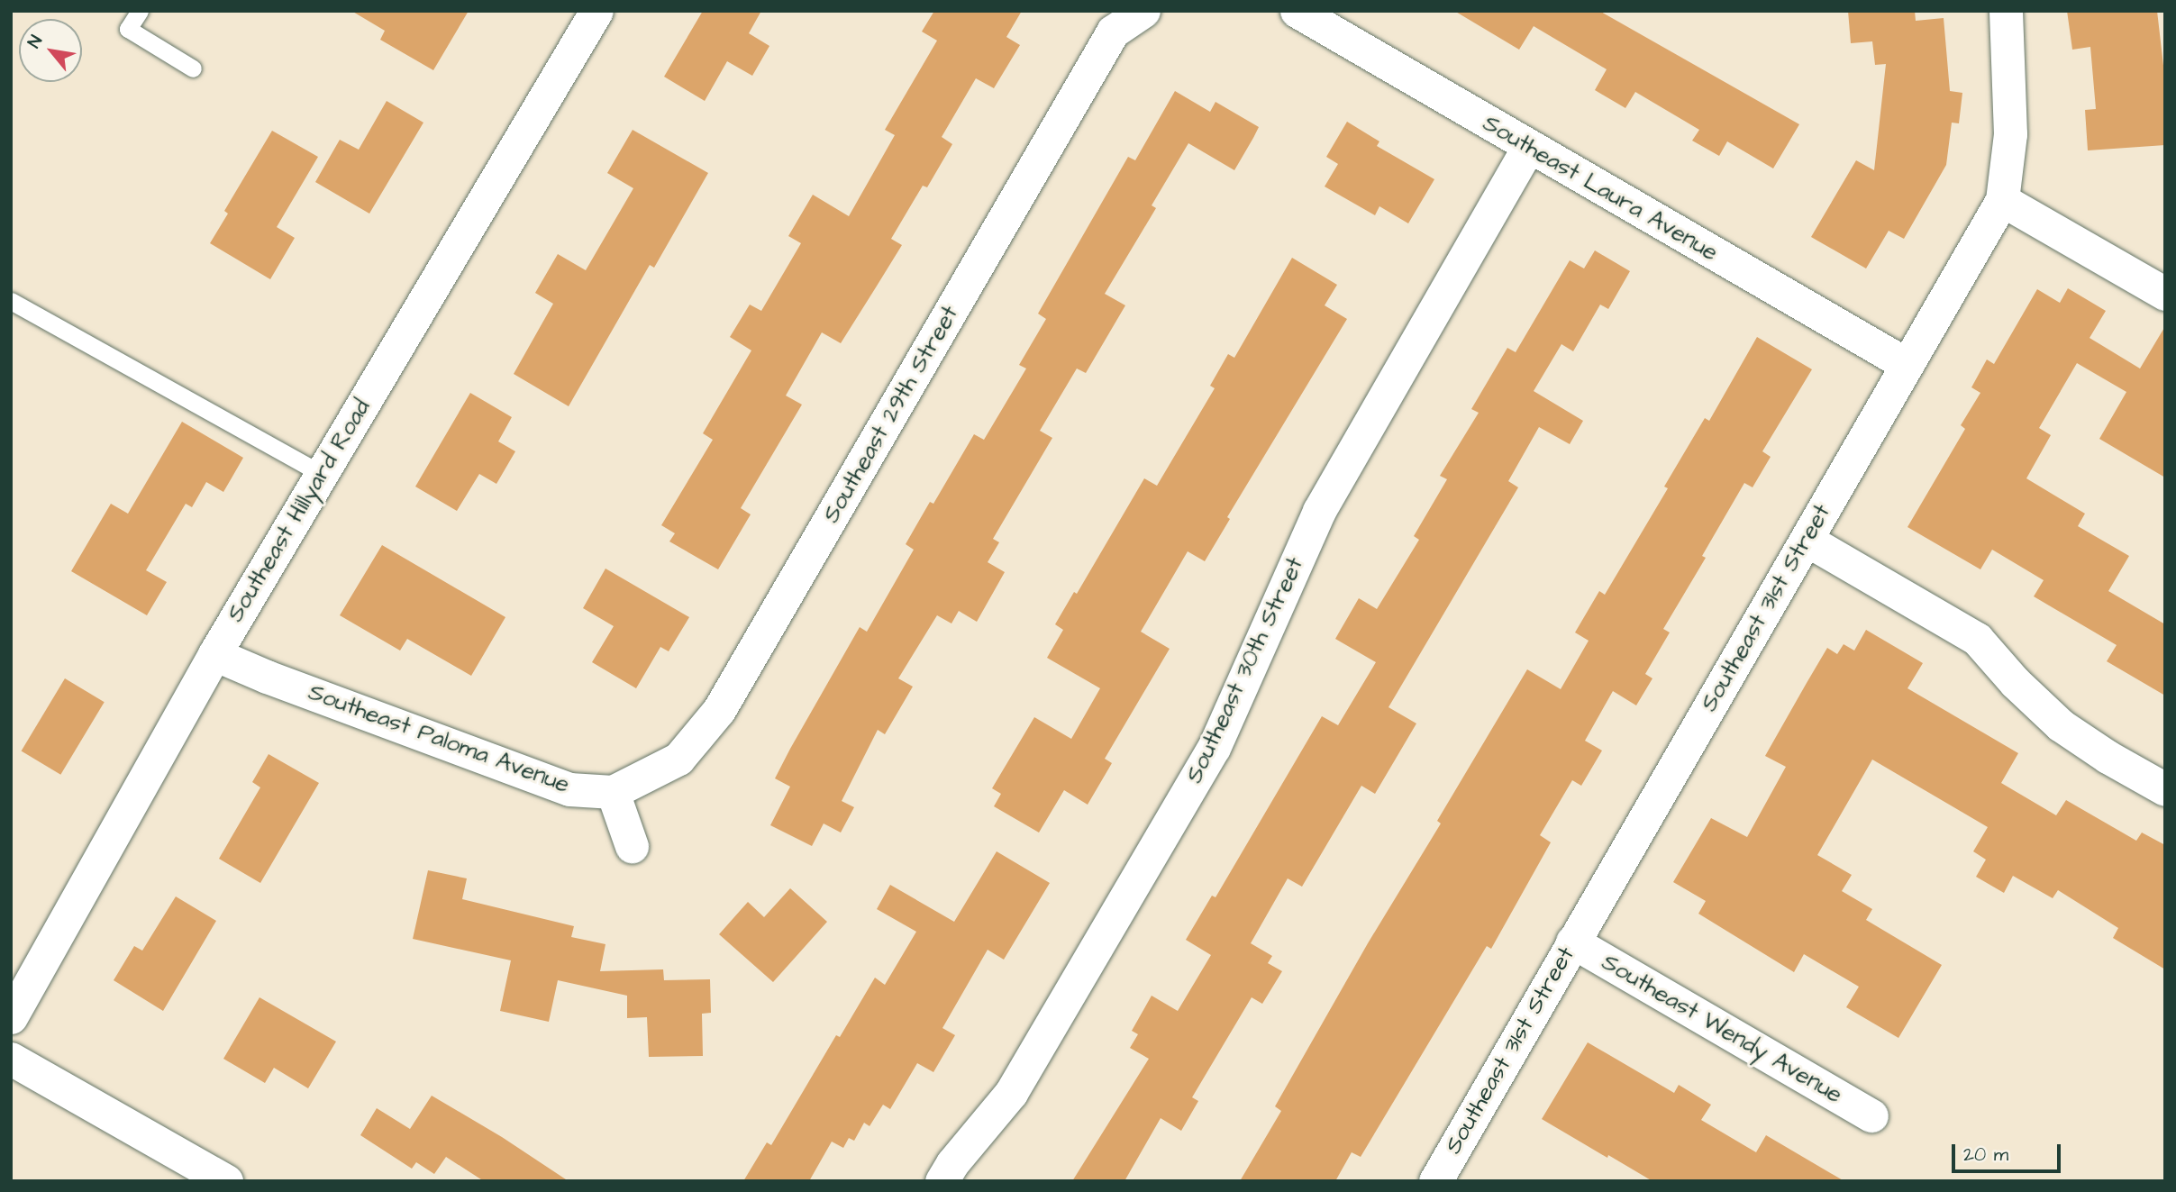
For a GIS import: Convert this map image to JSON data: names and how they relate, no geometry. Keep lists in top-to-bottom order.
{
  "streets": {
    "street": [
      "Southeast Laura Avenue",
      "Southeast 29th Street",
      "Southeast Hillyard Road",
      "Southeast 31st Street",
      "Southeast 30th Street",
      "Southeast Paloma Avenue",
      "Southeast Wendy Avenue"
    ]
  },
  "crossings": [
    ["Southeast Laura Avenue", "Southeast 31st Street"],
    ["Southeast Laura Avenue", "Southeast 30th Street"],
    ["Southeast 29th Street", "Southeast Paloma Avenue"],
    ["Southeast Hillyard Road", "Southeast Paloma Avenue"],
    ["Southeast 31st Street", "Southeast Wendy Avenue"]
  ],
  "scale_bar": "20 m",
  "north": "top left"
}
